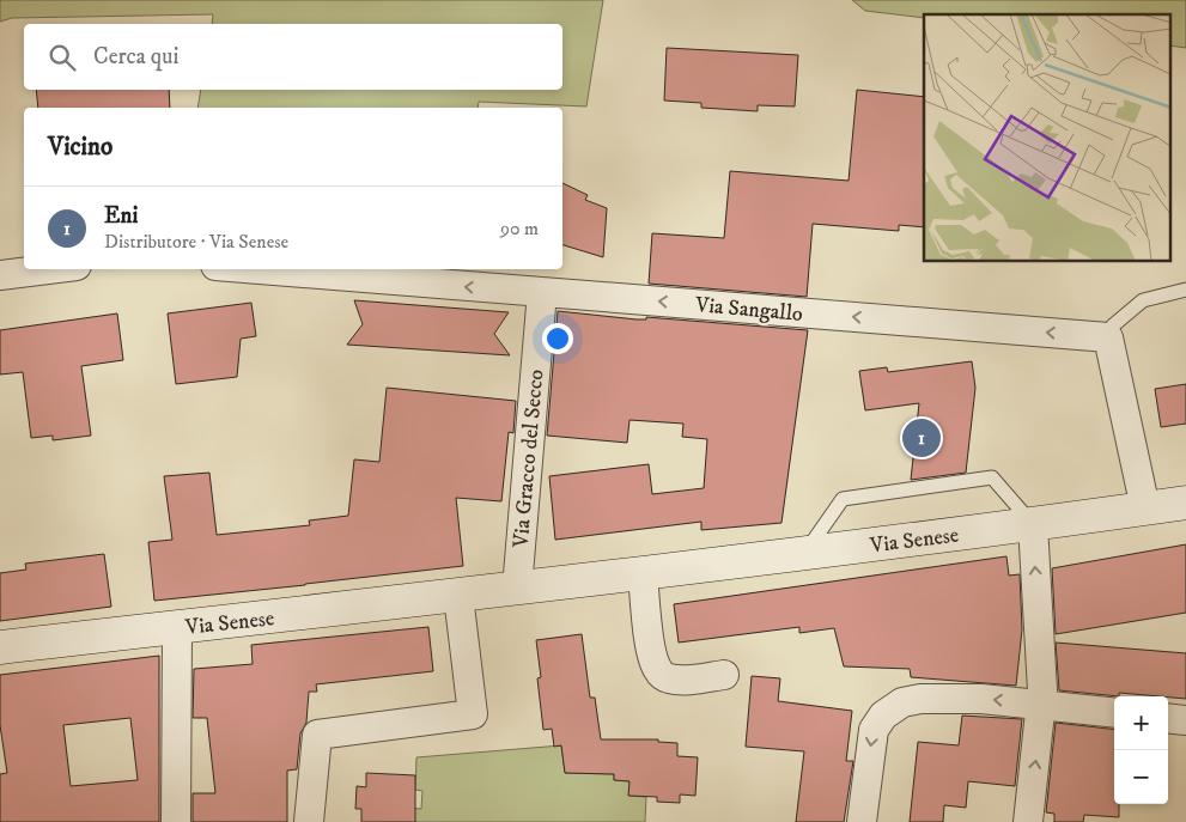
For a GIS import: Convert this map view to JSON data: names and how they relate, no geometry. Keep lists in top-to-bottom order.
{
  "streets": {
    "main road": ["Via Senese"],
    "street": ["Via Sangallo", "Via Gracco del Secco"]
  },
  "crossings": [
    ["Via Sangallo", "Via Gracco del Secco"],
    ["Via Gracco del Secco", "Via Senese"]
  ],
  "one_way": ["Via Sangallo"],
  "page": {
    "search": "Cerca qui",
    "heading": "Vicino",
    "list": [
      {
        "mark": "1",
        "name": "Eni",
        "note": "Distributore · Via Senese",
        "value": "90 m"
      }
    ],
    "pins": "1",
    "map_buttons": ["+", "−"]
  }
}
